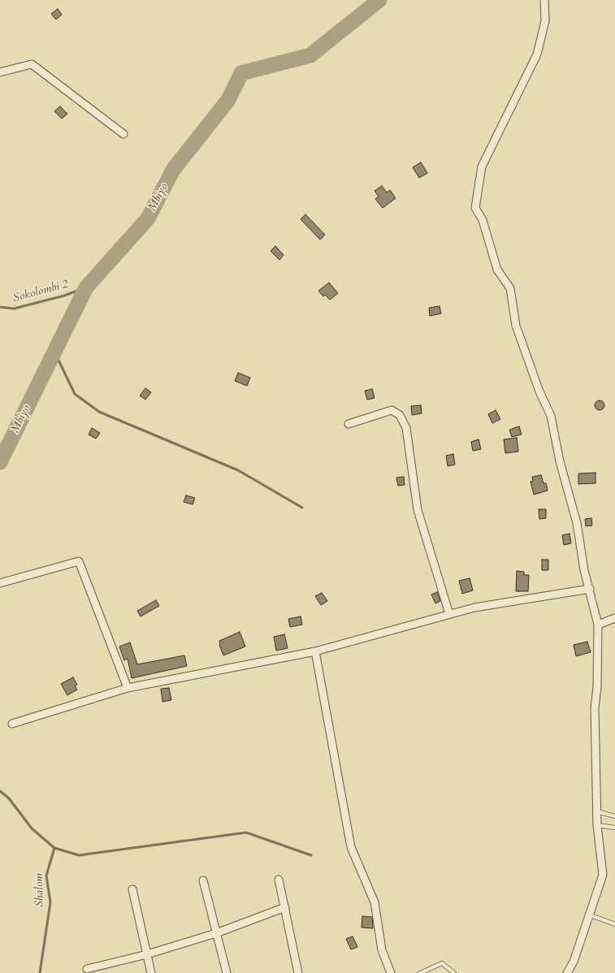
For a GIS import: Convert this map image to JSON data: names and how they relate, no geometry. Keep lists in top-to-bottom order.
{
  "water": ["Mbiyo", "Sokolombi 2", "Shalom"]
}
